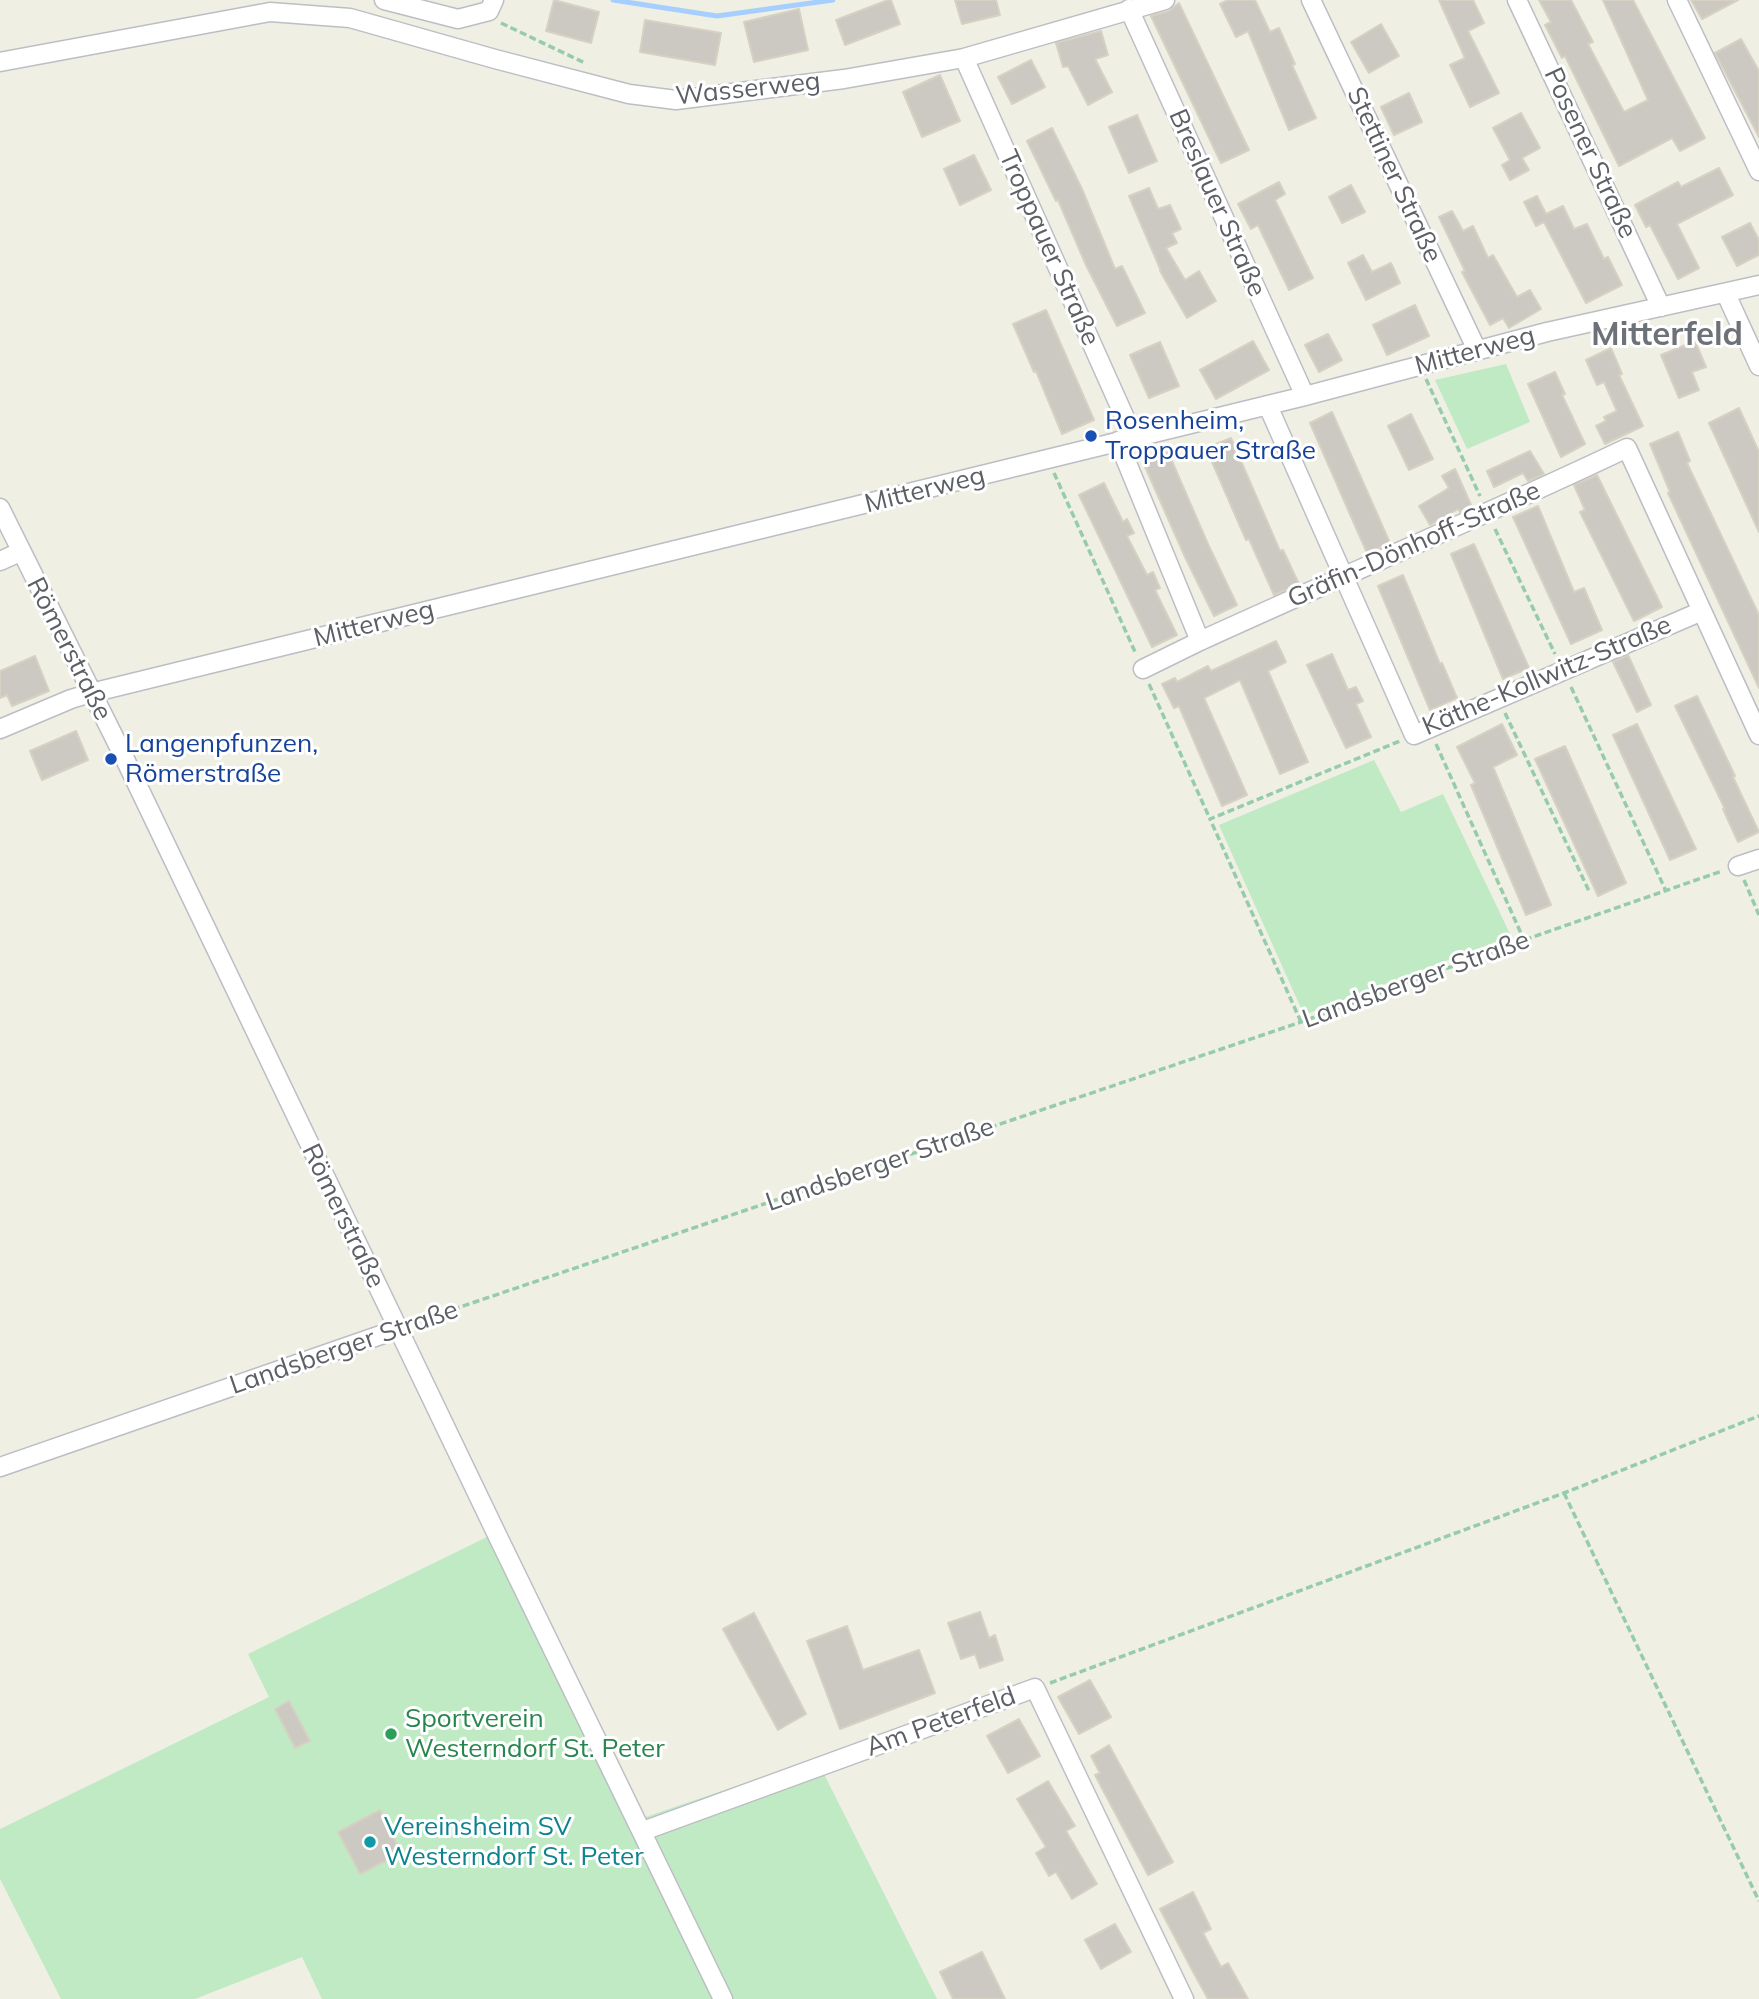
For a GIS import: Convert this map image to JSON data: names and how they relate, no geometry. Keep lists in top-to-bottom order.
{
  "streets": {
    "street": [
      "Wasserweg",
      "Posener Straße",
      "Stettiner Straße",
      "Breslauer Straße",
      "Troppauer Straße",
      "Mitterweg",
      "Gräfin-Dönhoff-Straße",
      "Römerstraße",
      "Käthe-Kollwitz-Straße",
      "Landsberger Straße",
      "Am Peterfeld"
    ]
  },
  "crossings": [
    ["Wasserweg", "Breslauer Straße"],
    ["Wasserweg", "Troppauer Straße"],
    ["Posener Straße", "Mitterweg"],
    ["Stettiner Straße", "Mitterweg"],
    ["Breslauer Straße", "Mitterweg"],
    ["Troppauer Straße", "Mitterweg"],
    ["Mitterweg", "Römerstraße"],
    ["Mitterweg", "Käthe-Kollwitz-Straße"],
    ["Gräfin-Dönhoff-Straße", "Käthe-Kollwitz-Straße"],
    ["Römerstraße", "Landsberger Straße"],
    ["Römerstraße", "Am Peterfeld"]
  ],
  "districts": ["Mitterfeld"],
  "places": [
    "Rosenheim, Troppauer Straße",
    "Langenpfunzen, Römerstraße",
    "Sportverein Westerndorf St. Peter",
    "Vereinsheim SV Westerndorf St. Peter"
  ]
}
